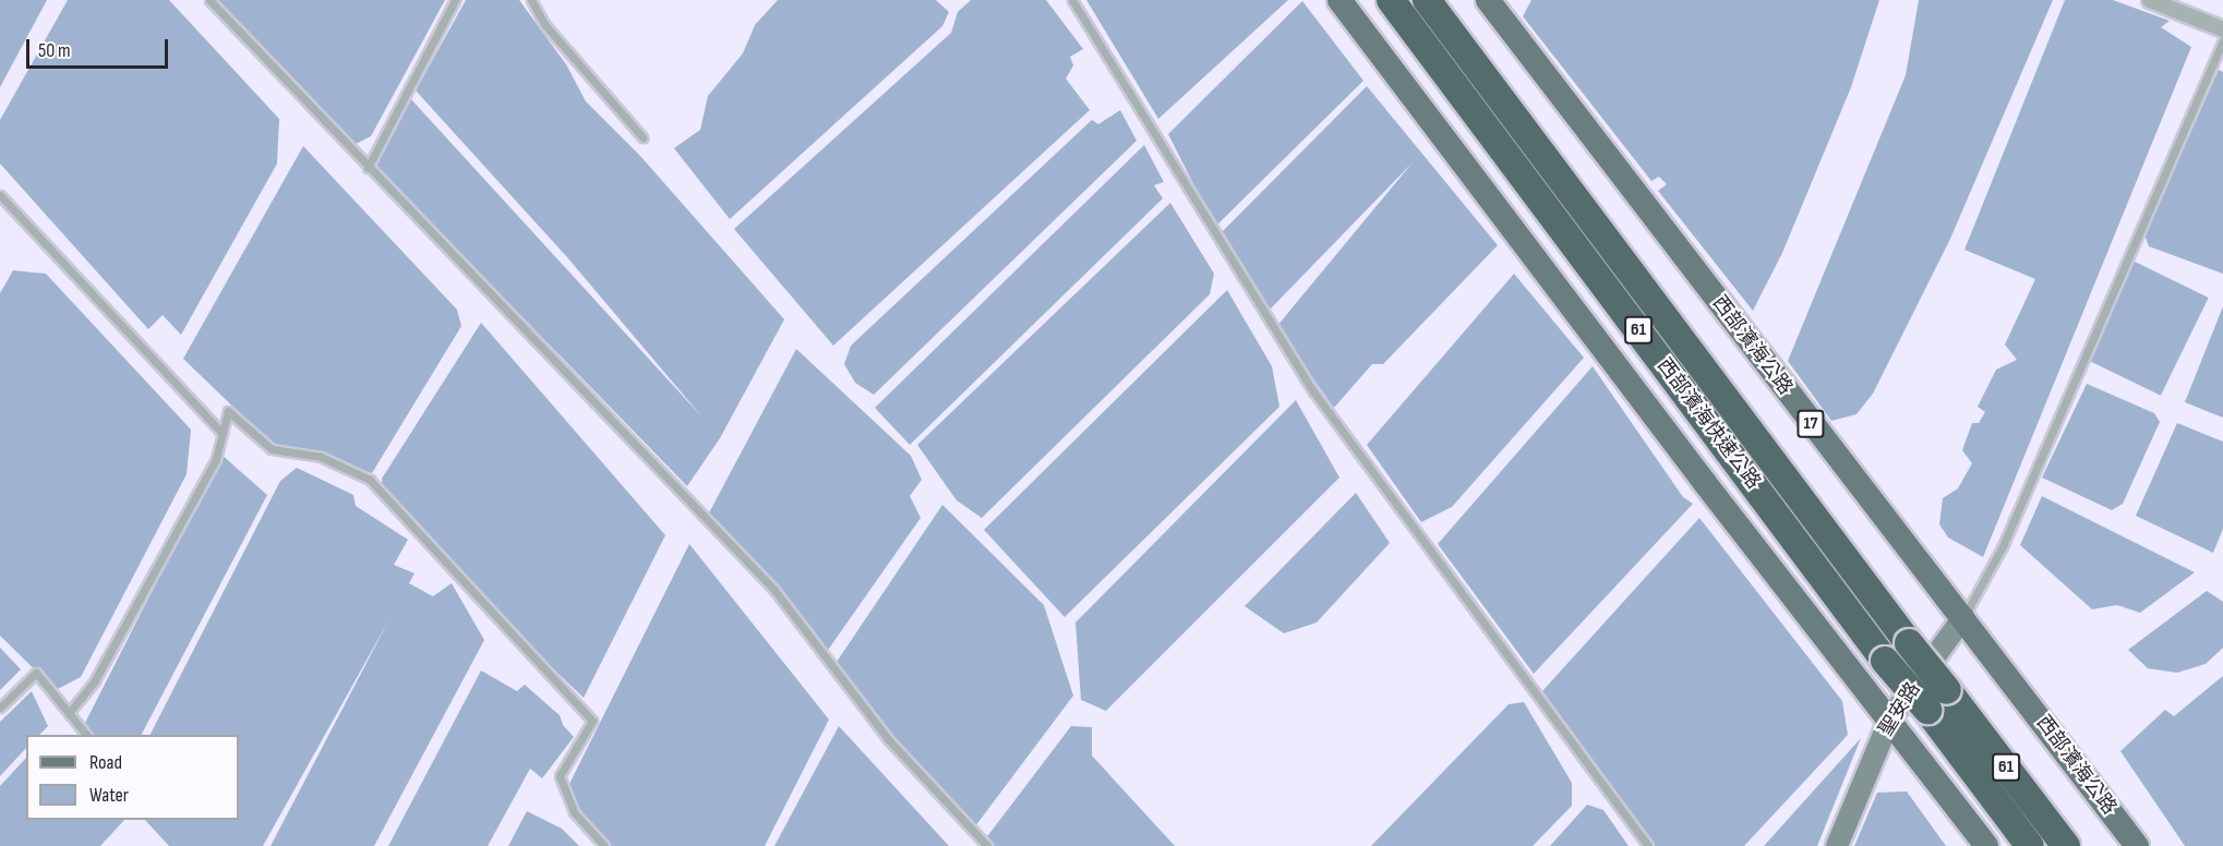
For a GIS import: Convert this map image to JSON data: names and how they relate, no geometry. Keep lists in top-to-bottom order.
{
  "streets": {
    "highway": ["61", "西部濱海快速公路"],
    "main road": ["西部濱海公路", "17"],
    "street": ["聖安路"]
  },
  "crossings": [
    ["西部濱海公路", "聖安路"]
  ],
  "legend": ["Road", "Water"],
  "scale_bar": "50 m"
}
